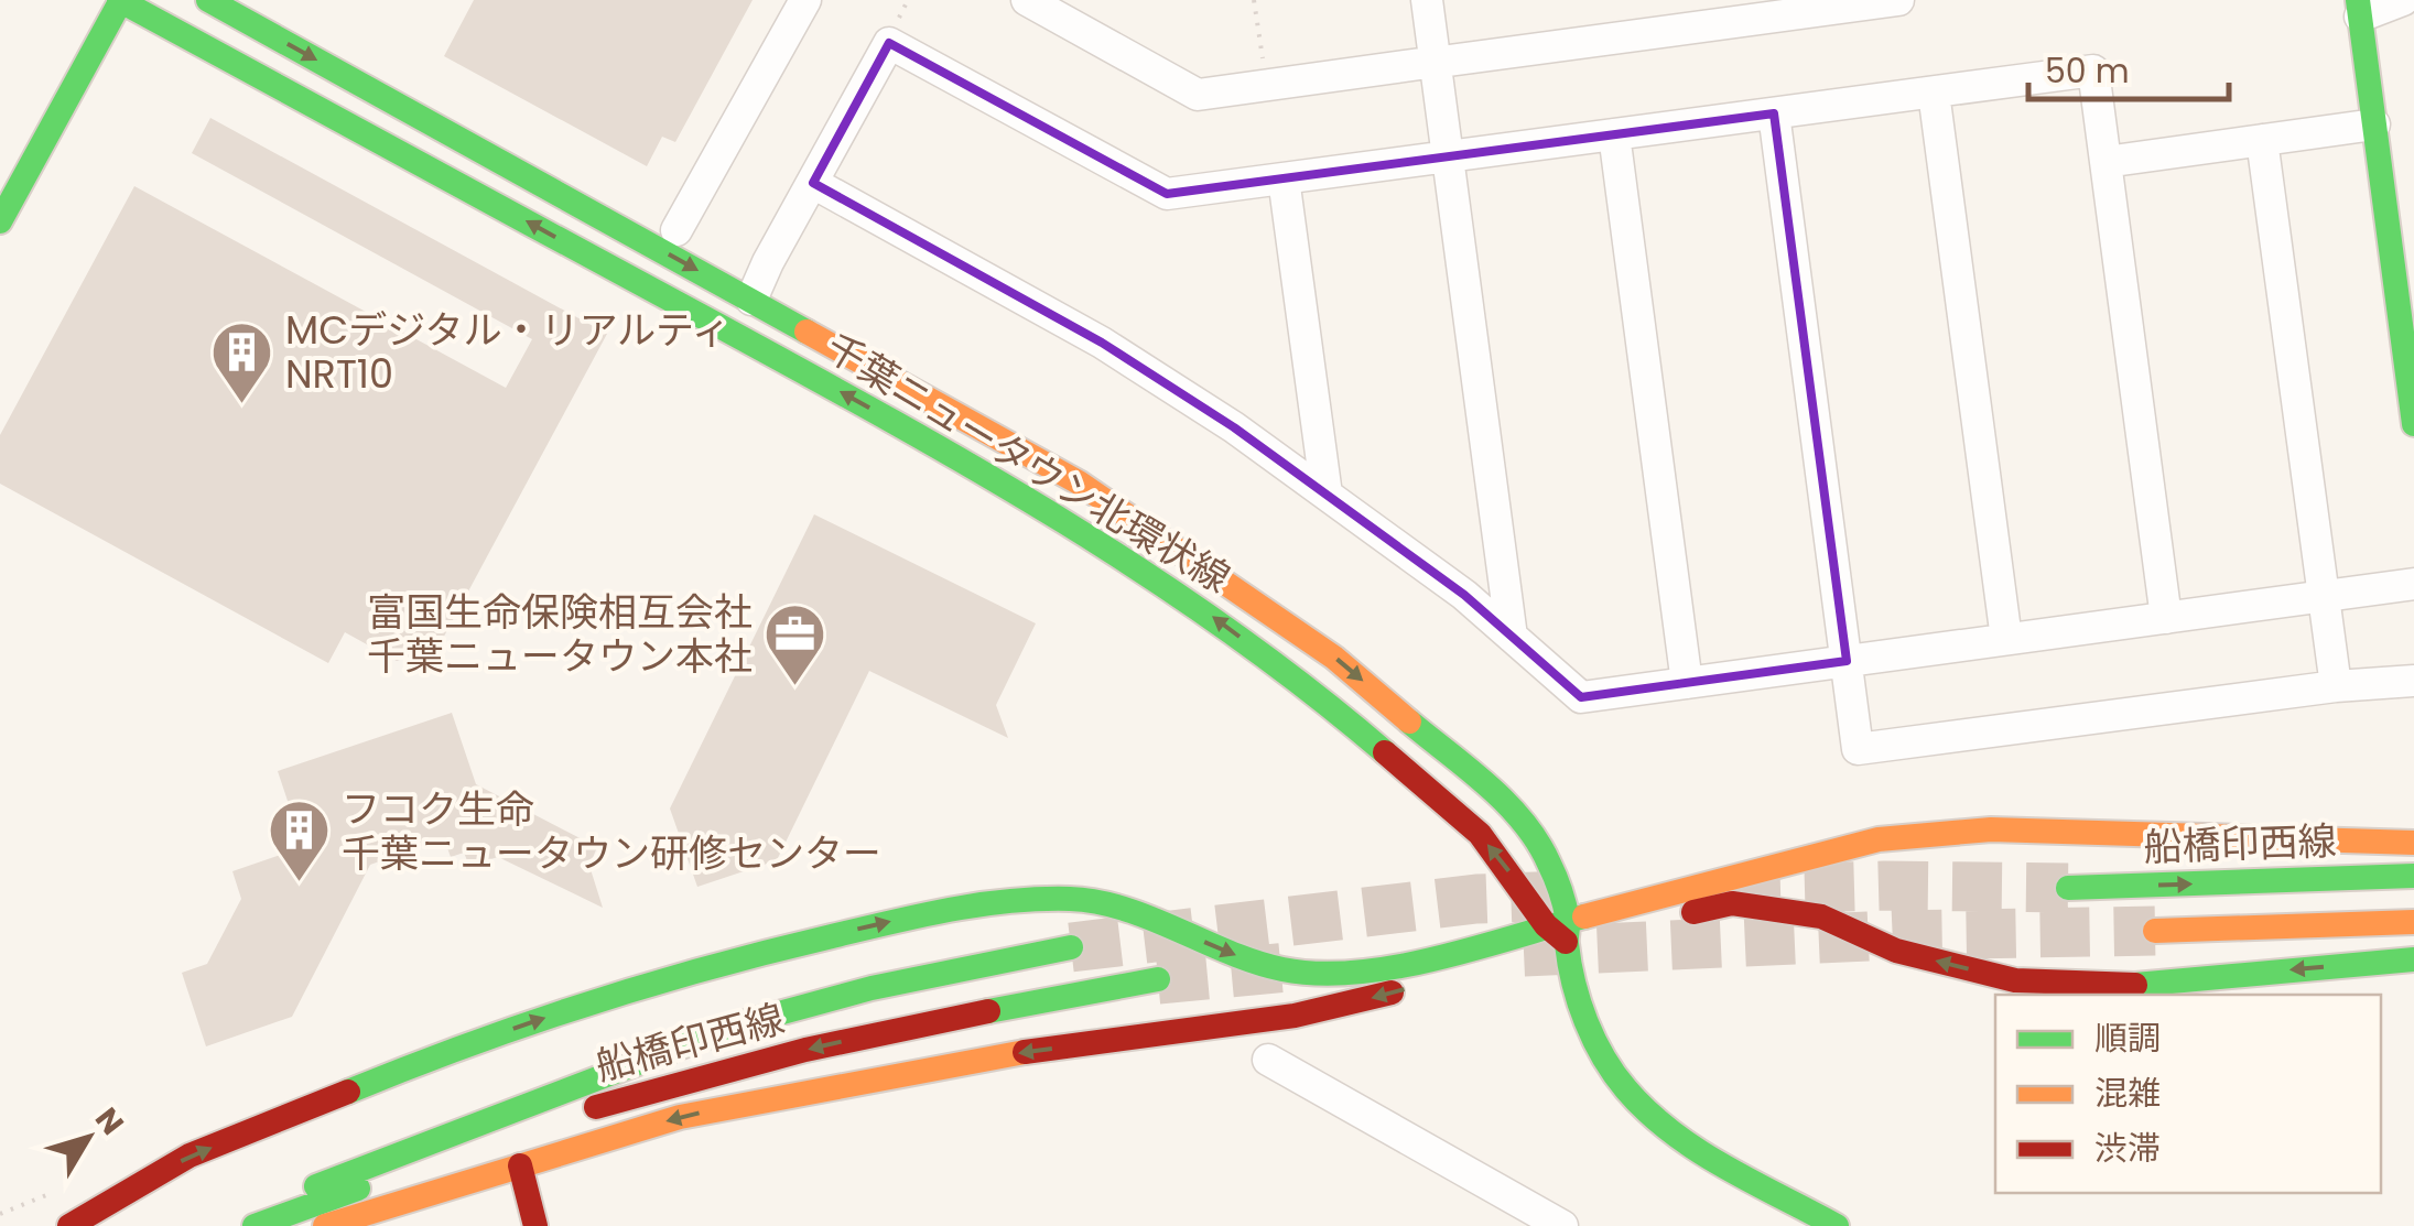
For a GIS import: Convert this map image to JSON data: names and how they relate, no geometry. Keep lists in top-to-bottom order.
{
  "streets": {
    "main road": ["千葉ニュータウン北環状線", "船橋印西線"]
  },
  "places": {
    "building": ["MCデジタル・リアルティ NRT10", "フコク生命 千葉ニュータウン研修センター"],
    "office": ["富国生命保険相互会社 千葉ニュータウン本社"]
  },
  "legend": ["順調", "混雑", "渋滞"],
  "scale_bar": "50 m",
  "north": "top right"
}
